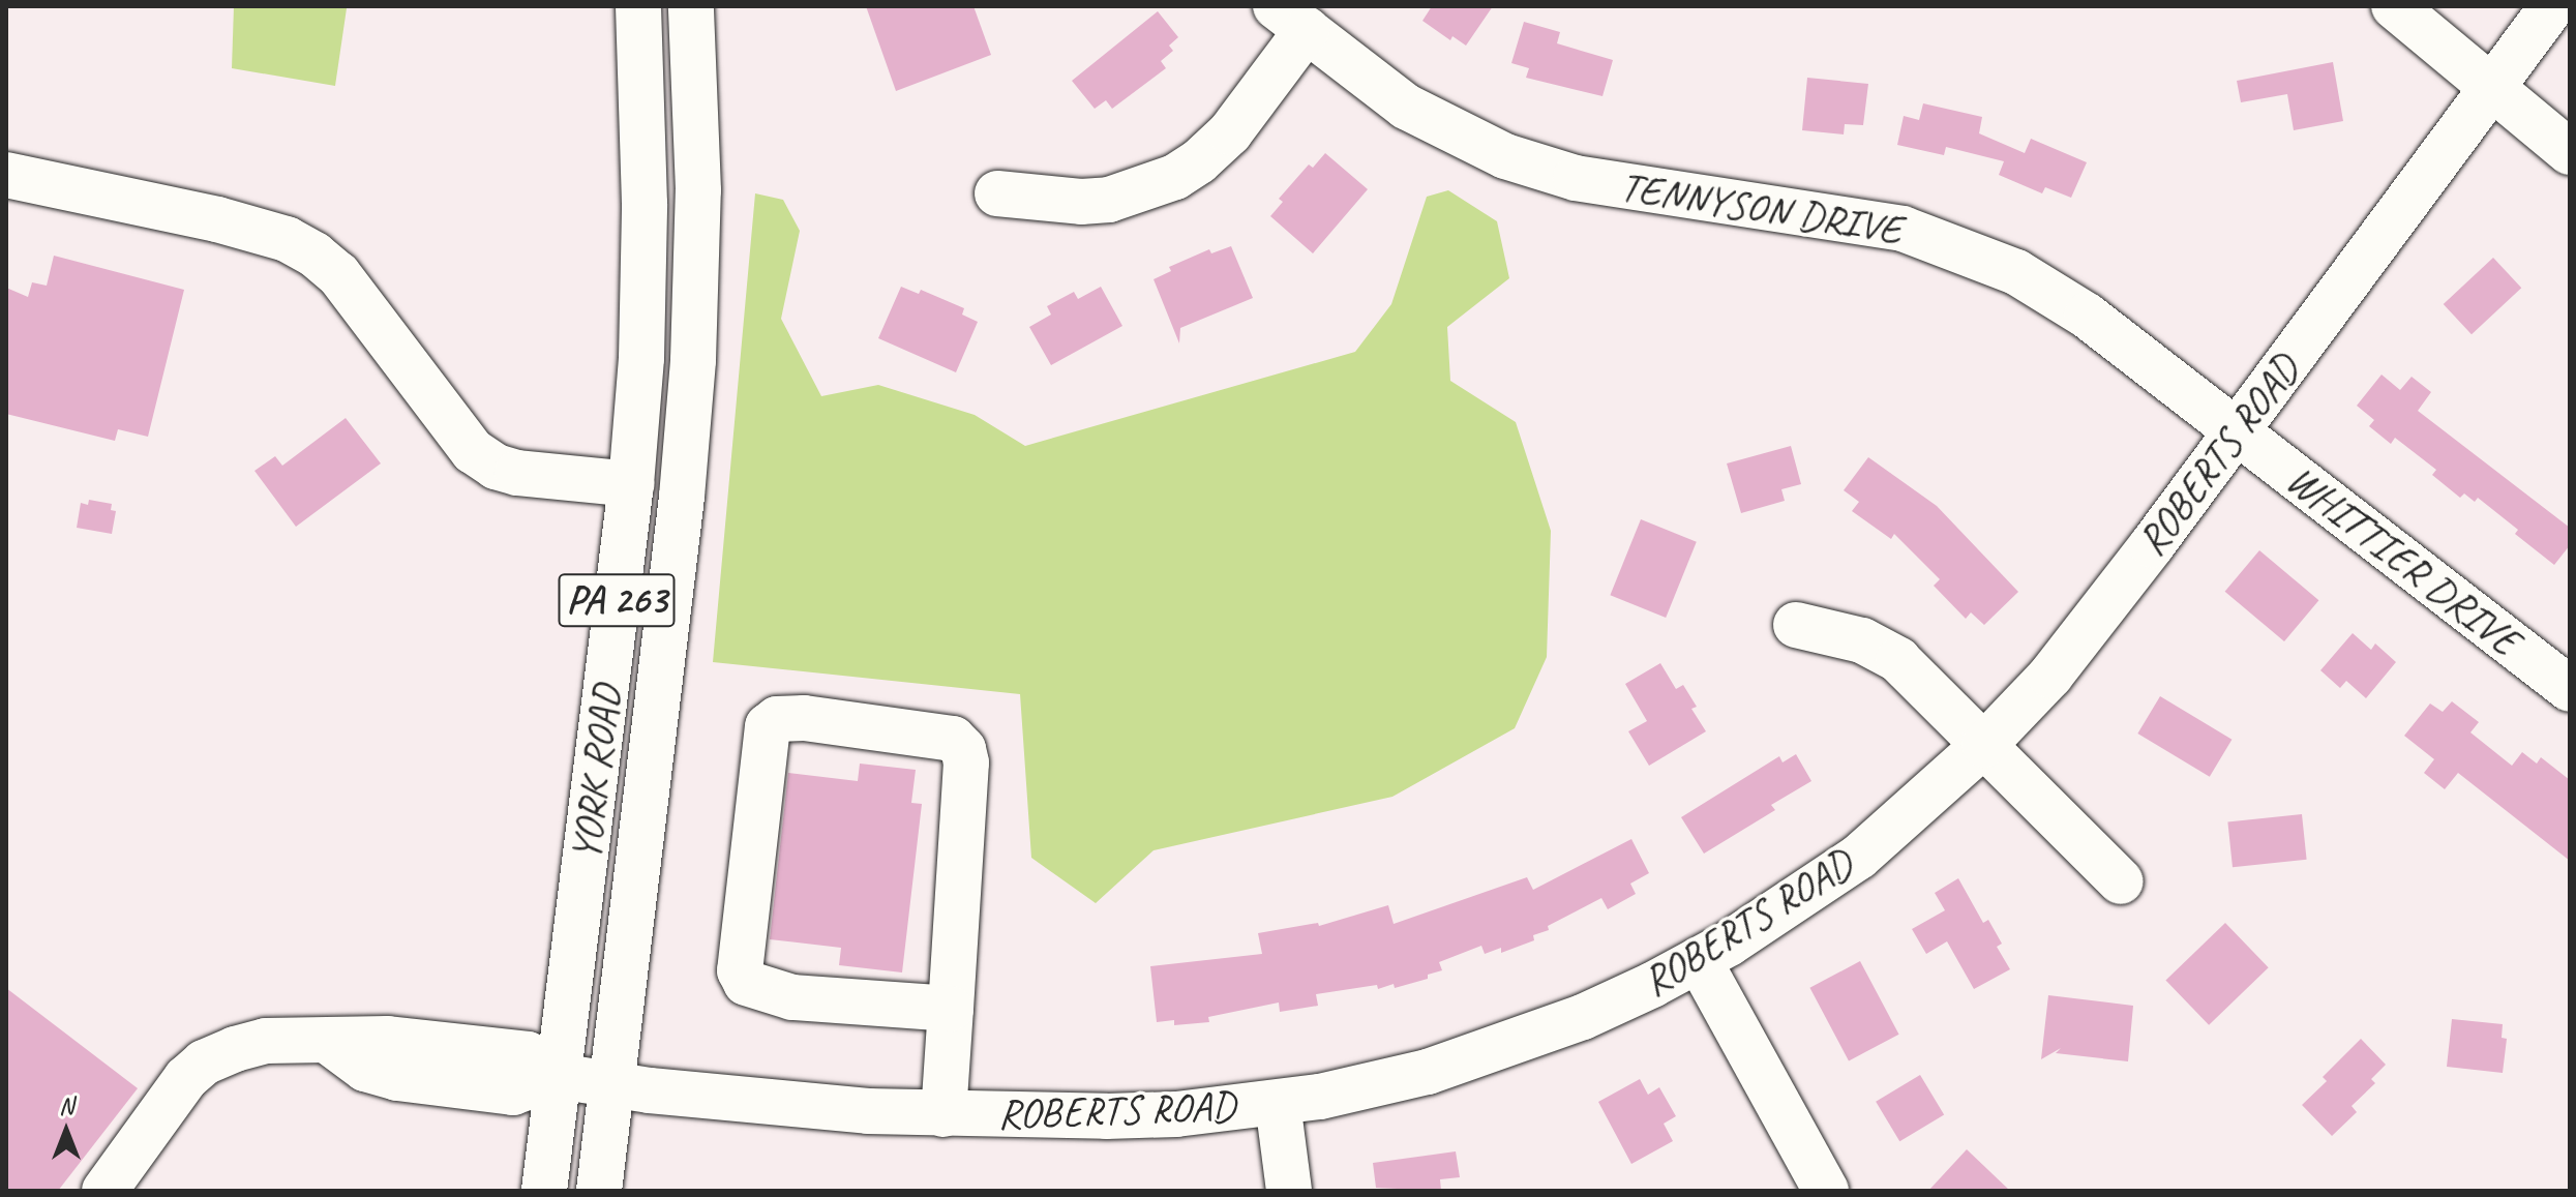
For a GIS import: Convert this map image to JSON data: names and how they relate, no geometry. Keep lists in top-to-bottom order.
{
  "streets": {
    "main road": [
      "TENNYSON DRIVE",
      "ROBERTS ROAD",
      "WHITTIER DRIVE",
      "PA 263",
      "YORK ROAD"
    ]
  },
  "crossings": [
    ["TENNYSON DRIVE", "ROBERTS ROAD"],
    ["TENNYSON DRIVE", "WHITTIER DRIVE"],
    ["ROBERTS ROAD", "WHITTIER DRIVE"],
    ["ROBERTS ROAD", "YORK ROAD"]
  ],
  "north": "top"
}
